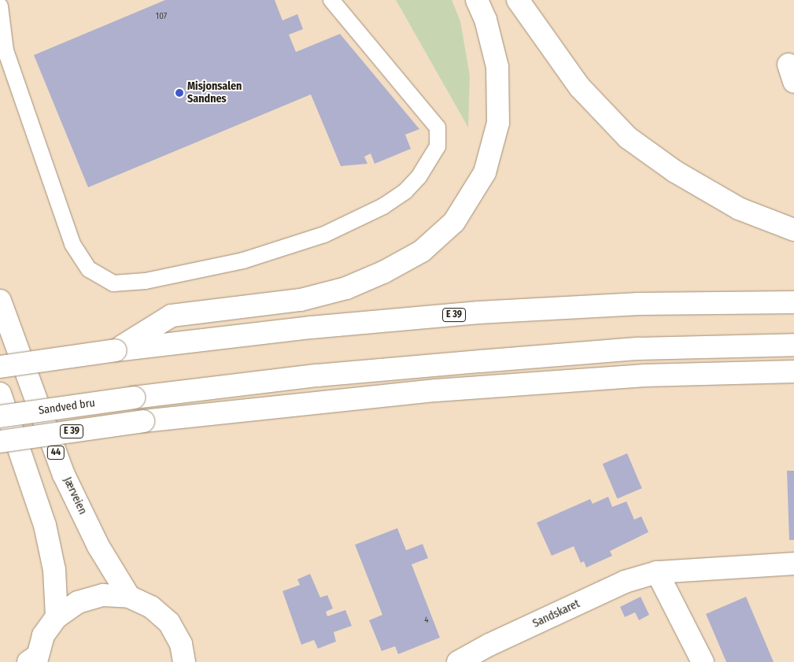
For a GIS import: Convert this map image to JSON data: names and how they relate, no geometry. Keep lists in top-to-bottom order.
{
  "streets": {
    "main road": [
      "E 39",
      "Sandved bru",
      "44",
      "Jærveien",
      "Sandskaret"
    ]
  },
  "places": ["Misjonsalen Sandnes"],
  "house_numbers": ["107", "4"]
}
